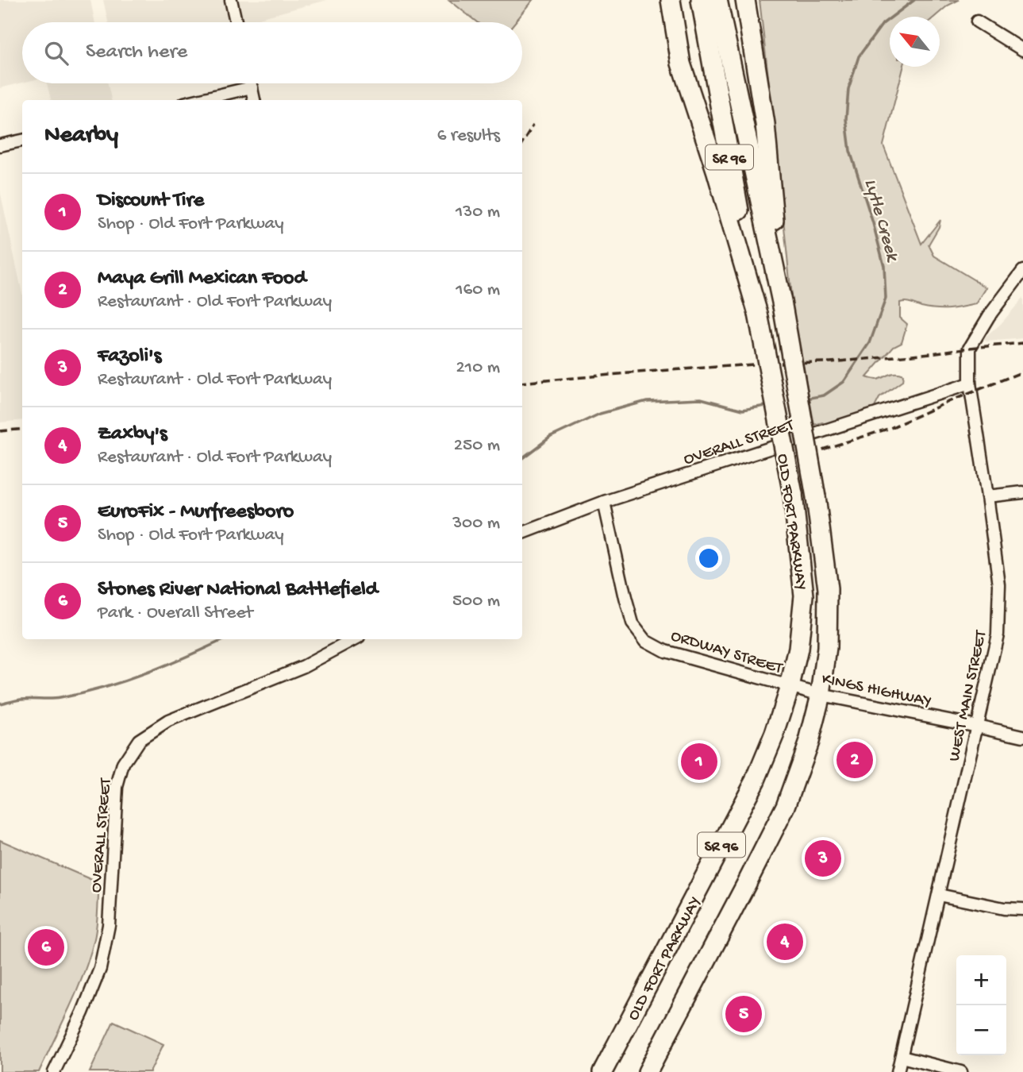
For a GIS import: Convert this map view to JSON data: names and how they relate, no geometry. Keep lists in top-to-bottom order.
{
  "streets": {
    "main road": ["SR 96", "OLD FORT PARKWAY"],
    "street": [
      "OVERALL STREET",
      "ORDWAY STREET",
      "KINGS HIGHWAY",
      "WEST MAIN STREET"
    ]
  },
  "crossings": [
    ["OVERALL STREET", "ORDWAY STREET"],
    ["OVERALL STREET", "WEST MAIN STREET"],
    ["OLD FORT PARKWAY", "ORDWAY STREET"],
    ["OLD FORT PARKWAY", "KINGS HIGHWAY"],
    ["ORDWAY STREET", "KINGS HIGHWAY"],
    ["KINGS HIGHWAY", "WEST MAIN STREET"]
  ],
  "water": ["Lytle Creek"],
  "north": "top left",
  "page": {
    "search": "Search here",
    "heading": ["Nearby", "6 results"],
    "list": [
      {
        "mark": "1",
        "name": "Discount Tire",
        "note": "Shop · Old Fort Parkway",
        "value": "130 m"
      },
      {
        "mark": "2",
        "name": "Maya Grill Mexican Food",
        "note": "Restaurant · Old Fort Parkway",
        "value": "160 m"
      },
      {
        "mark": "3",
        "name": "Fazoli's",
        "note": "Restaurant · Old Fort Parkway",
        "value": "210 m"
      },
      {
        "mark": "4",
        "name": "Zaxby's",
        "note": "Restaurant · Old Fort Parkway",
        "value": "250 m"
      },
      {
        "mark": "5",
        "name": "EuroFix - Murfreesboro",
        "note": "Shop · Old Fort Parkway",
        "value": "300 m"
      },
      {
        "mark": "6",
        "name": "Stones River National Battlefield",
        "note": "Park · Overall Street",
        "value": "500 m"
      }
    ],
    "pins": [
      "2",
      "1",
      "3",
      "4",
      "6",
      "5"
    ],
    "map_buttons": ["+", "−"]
  }
}
